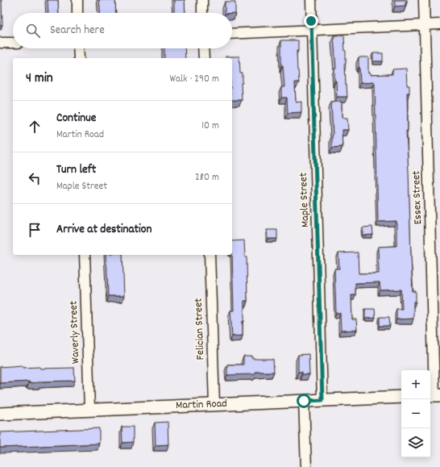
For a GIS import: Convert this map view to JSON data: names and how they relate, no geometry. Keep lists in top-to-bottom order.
{
  "streets": {
    "street": [
      "Essex Street",
      "Maple Street",
      "Felician Street",
      "Waverly Street",
      "Martin Road"
    ]
  },
  "crossings": [
    ["Maple Street", "Martin Road"],
    ["Felician Street", "Martin Road"],
    ["Waverly Street", "Martin Road"]
  ],
  "page": {
    "search": "Search here",
    "heading": ["4 min", "Walk · 290 m"],
    "list": [
      ["Continue", "Martin Road", "10 m"],
      ["Turn left", "Maple Street", "280 m"],
      "Arrive at destination"
    ],
    "map_buttons": ["+", "−"]
  }
}
